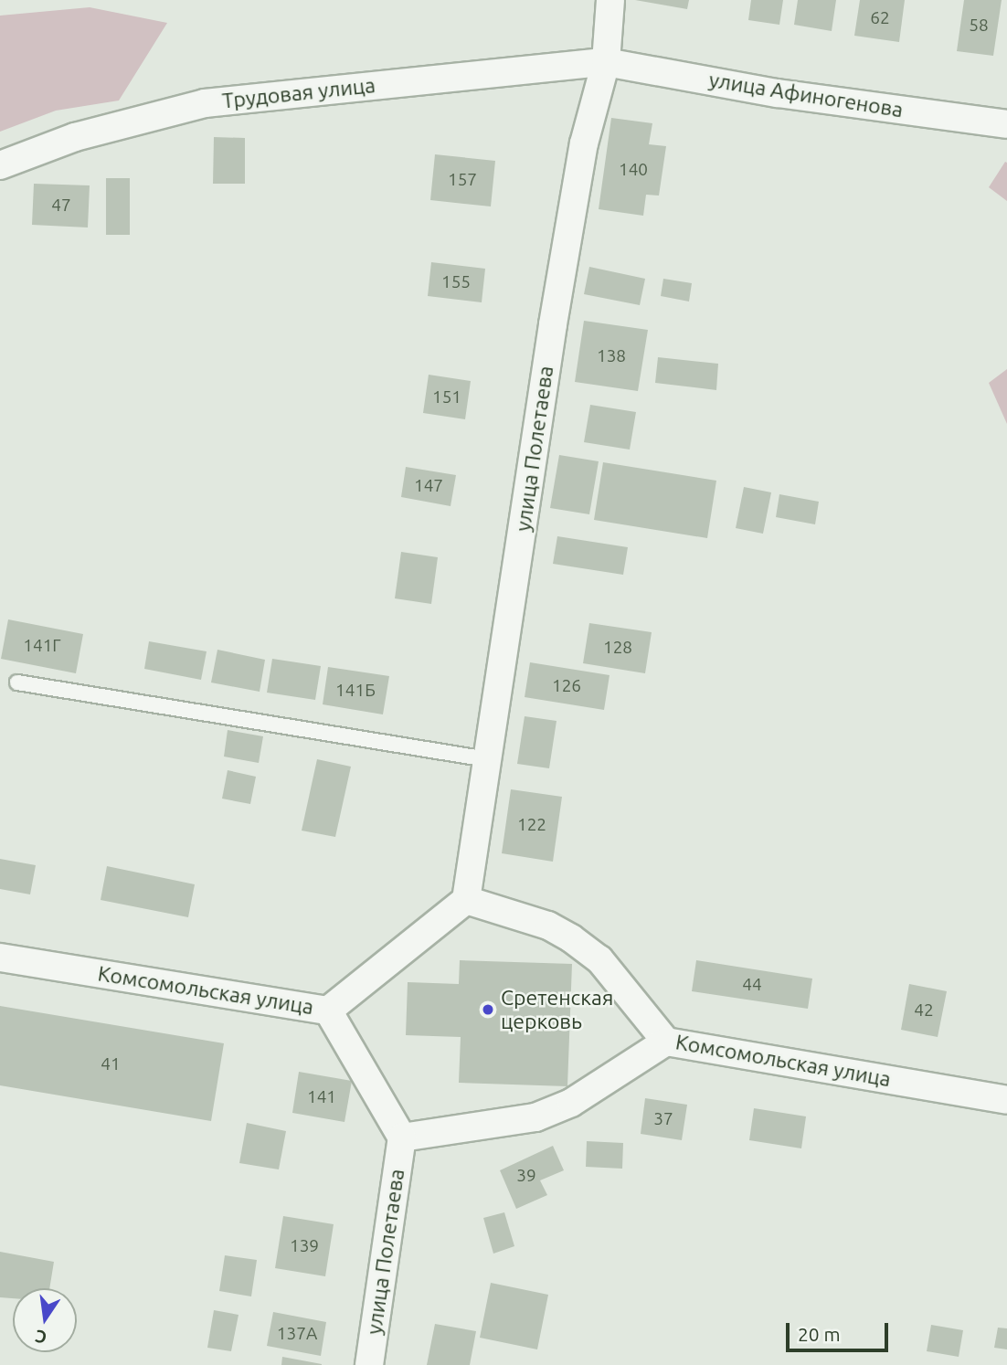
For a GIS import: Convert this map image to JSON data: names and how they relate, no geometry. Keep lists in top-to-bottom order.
{
  "streets": {
    "street": [
      "Трудовая улица",
      "улица Афиногенова",
      "улица Полетаева",
      "Комсомольская улица"
    ]
  },
  "crossings": [
    ["Трудовая улица", "улица Афиногенова"],
    ["Трудовая улица", "улица Полетаева"],
    ["улица Афиногенова", "улица Полетаева"],
    ["улица Полетаева", "Комсомольская улица"]
  ],
  "places": ["Сретенская церковь"],
  "house_numbers": [
    "62",
    "58",
    "140",
    "157",
    "47",
    "155",
    "138",
    "151",
    "147",
    "141Г",
    "128",
    "126",
    "141Б",
    "122",
    "44",
    "42",
    "41",
    "141",
    "37",
    "39",
    "139",
    "137А"
  ],
  "scale_bar": "20 m",
  "north": "bottom"
}
